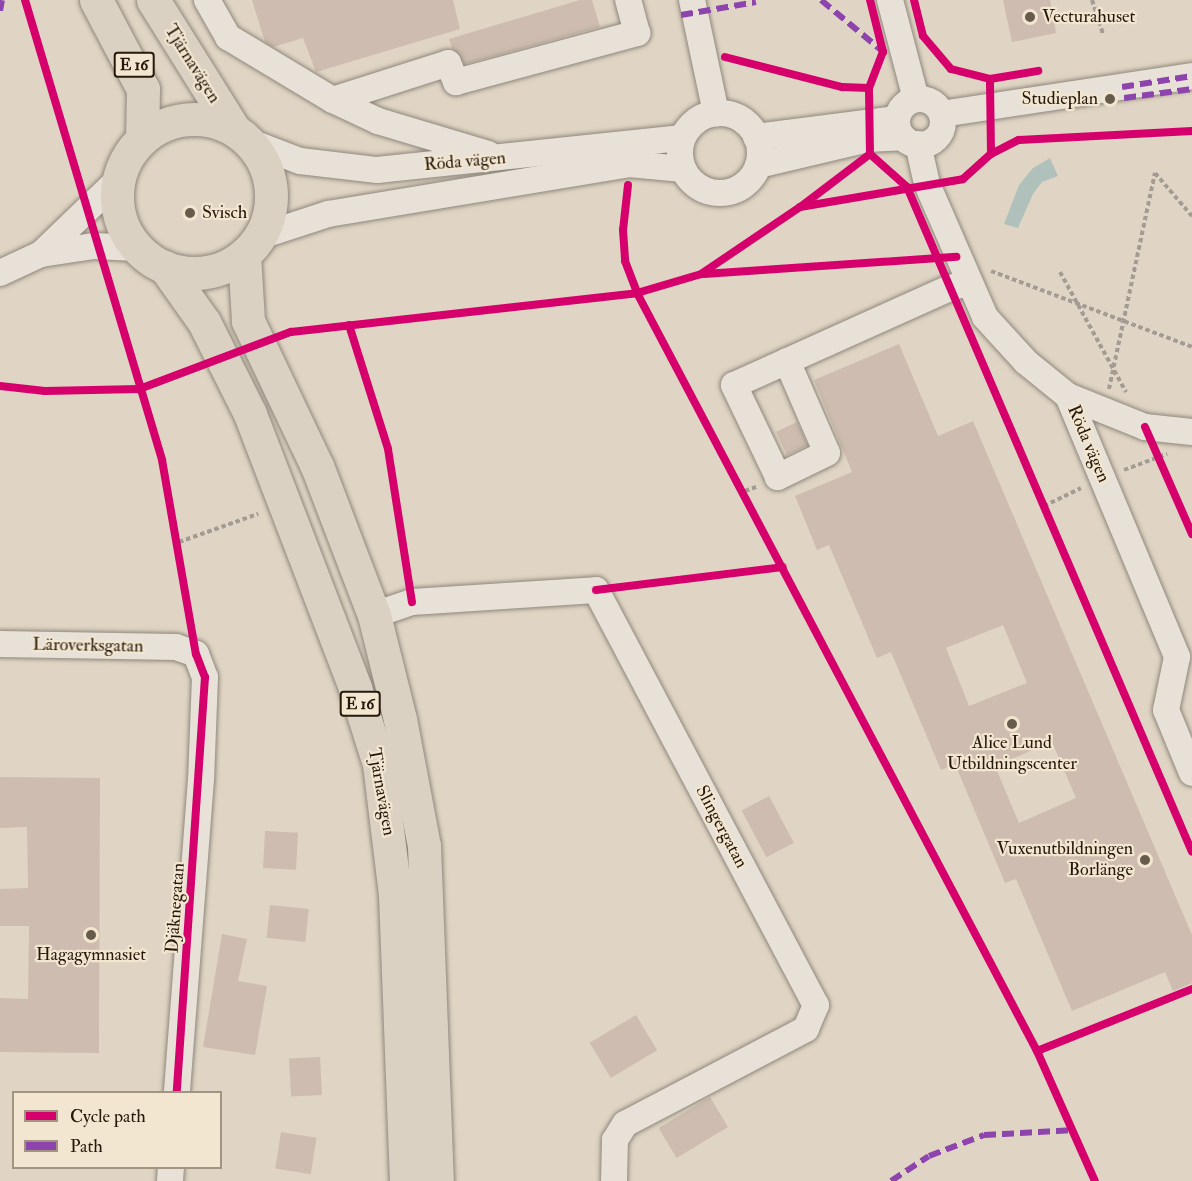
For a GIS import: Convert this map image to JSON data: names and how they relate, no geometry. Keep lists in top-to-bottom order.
{
  "streets": {
    "highway": ["Tjärnavägen", "E 16"],
    "street": [
      "Röda vägen",
      "Läroverksgatan",
      "Slingergatan",
      "Djäknegatan"
    ]
  },
  "crossings": [
    ["Tjärnavägen", "E 16"],
    ["Tjärnavägen", "Röda vägen"],
    ["Tjärnavägen", "Slingergatan"],
    ["E 16", "Röda vägen"],
    ["Läroverksgatan", "Djäknegatan"]
  ],
  "places": [
    "Vecturahuset",
    "Studieplan",
    "Svisch",
    "Alice Lund Utbildningscenter",
    "Vuxenutbildningen Borlänge",
    "Hagagymnasiet"
  ],
  "legend": ["Cycle path", "Path"]
}
